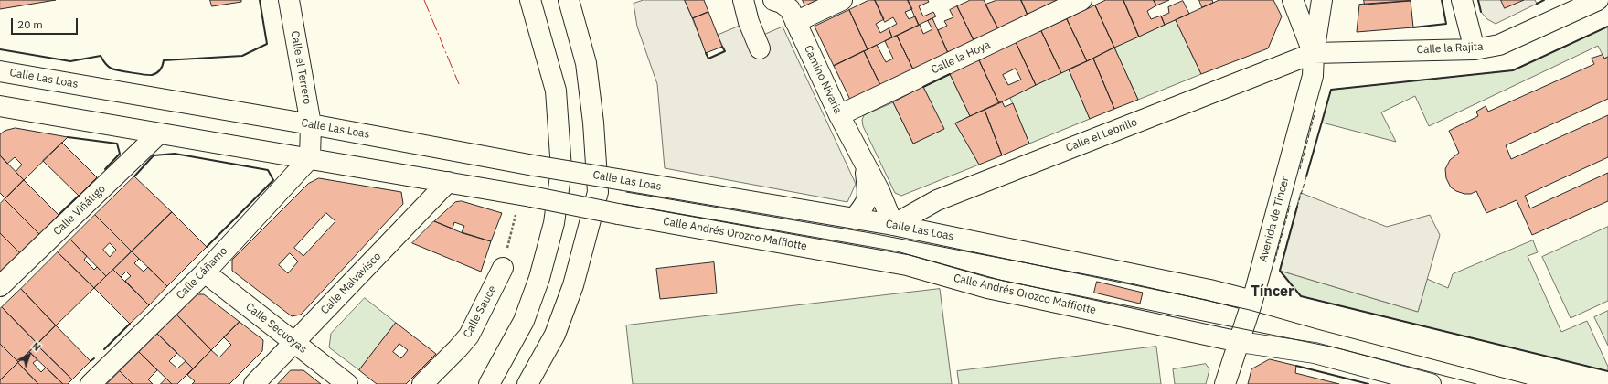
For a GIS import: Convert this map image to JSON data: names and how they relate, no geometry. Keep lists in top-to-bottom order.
{
  "streets": {
    "main road": [
      "Calle la Rajita",
      "Calle la Hoya",
      "Calle el Terrero",
      "Calle Las Loas",
      "Camino Nivaria",
      "Calle el Lebrillo",
      "Calle Viñátigo",
      "Avenida de Tíncer",
      "Calle Andrés Orozco Maffiotte",
      "Calle Cáñamo",
      "Calle Malvavisco",
      "Calle Sauce",
      "Calle Secuoyas"
    ]
  },
  "crossings": [
    ["Calle la Rajita", "Calle el Lebrillo"],
    ["Calle la Rajita", "Avenida de Tíncer"],
    ["Calle la Hoya", "Camino Nivaria"],
    ["Calle el Terrero", "Calle Las Loas"],
    ["Calle el Terrero", "Calle Cáñamo"],
    ["Calle Las Loas", "Camino Nivaria"],
    ["Calle Las Loas", "Calle el Lebrillo"],
    ["Calle Las Loas", "Avenida de Tíncer"],
    ["Camino Nivaria", "Calle el Lebrillo"],
    ["Calle el Lebrillo", "Avenida de Tíncer"],
    ["Avenida de Tíncer", "Calle Andrés Orozco Maffiotte"],
    ["Calle Cáñamo", "Calle Secuoyas"],
    ["Calle Malvavisco", "Calle Secuoyas"]
  ],
  "districts": ["Tíncer"],
  "scale_bar": "20 m",
  "north": "top right"
}
